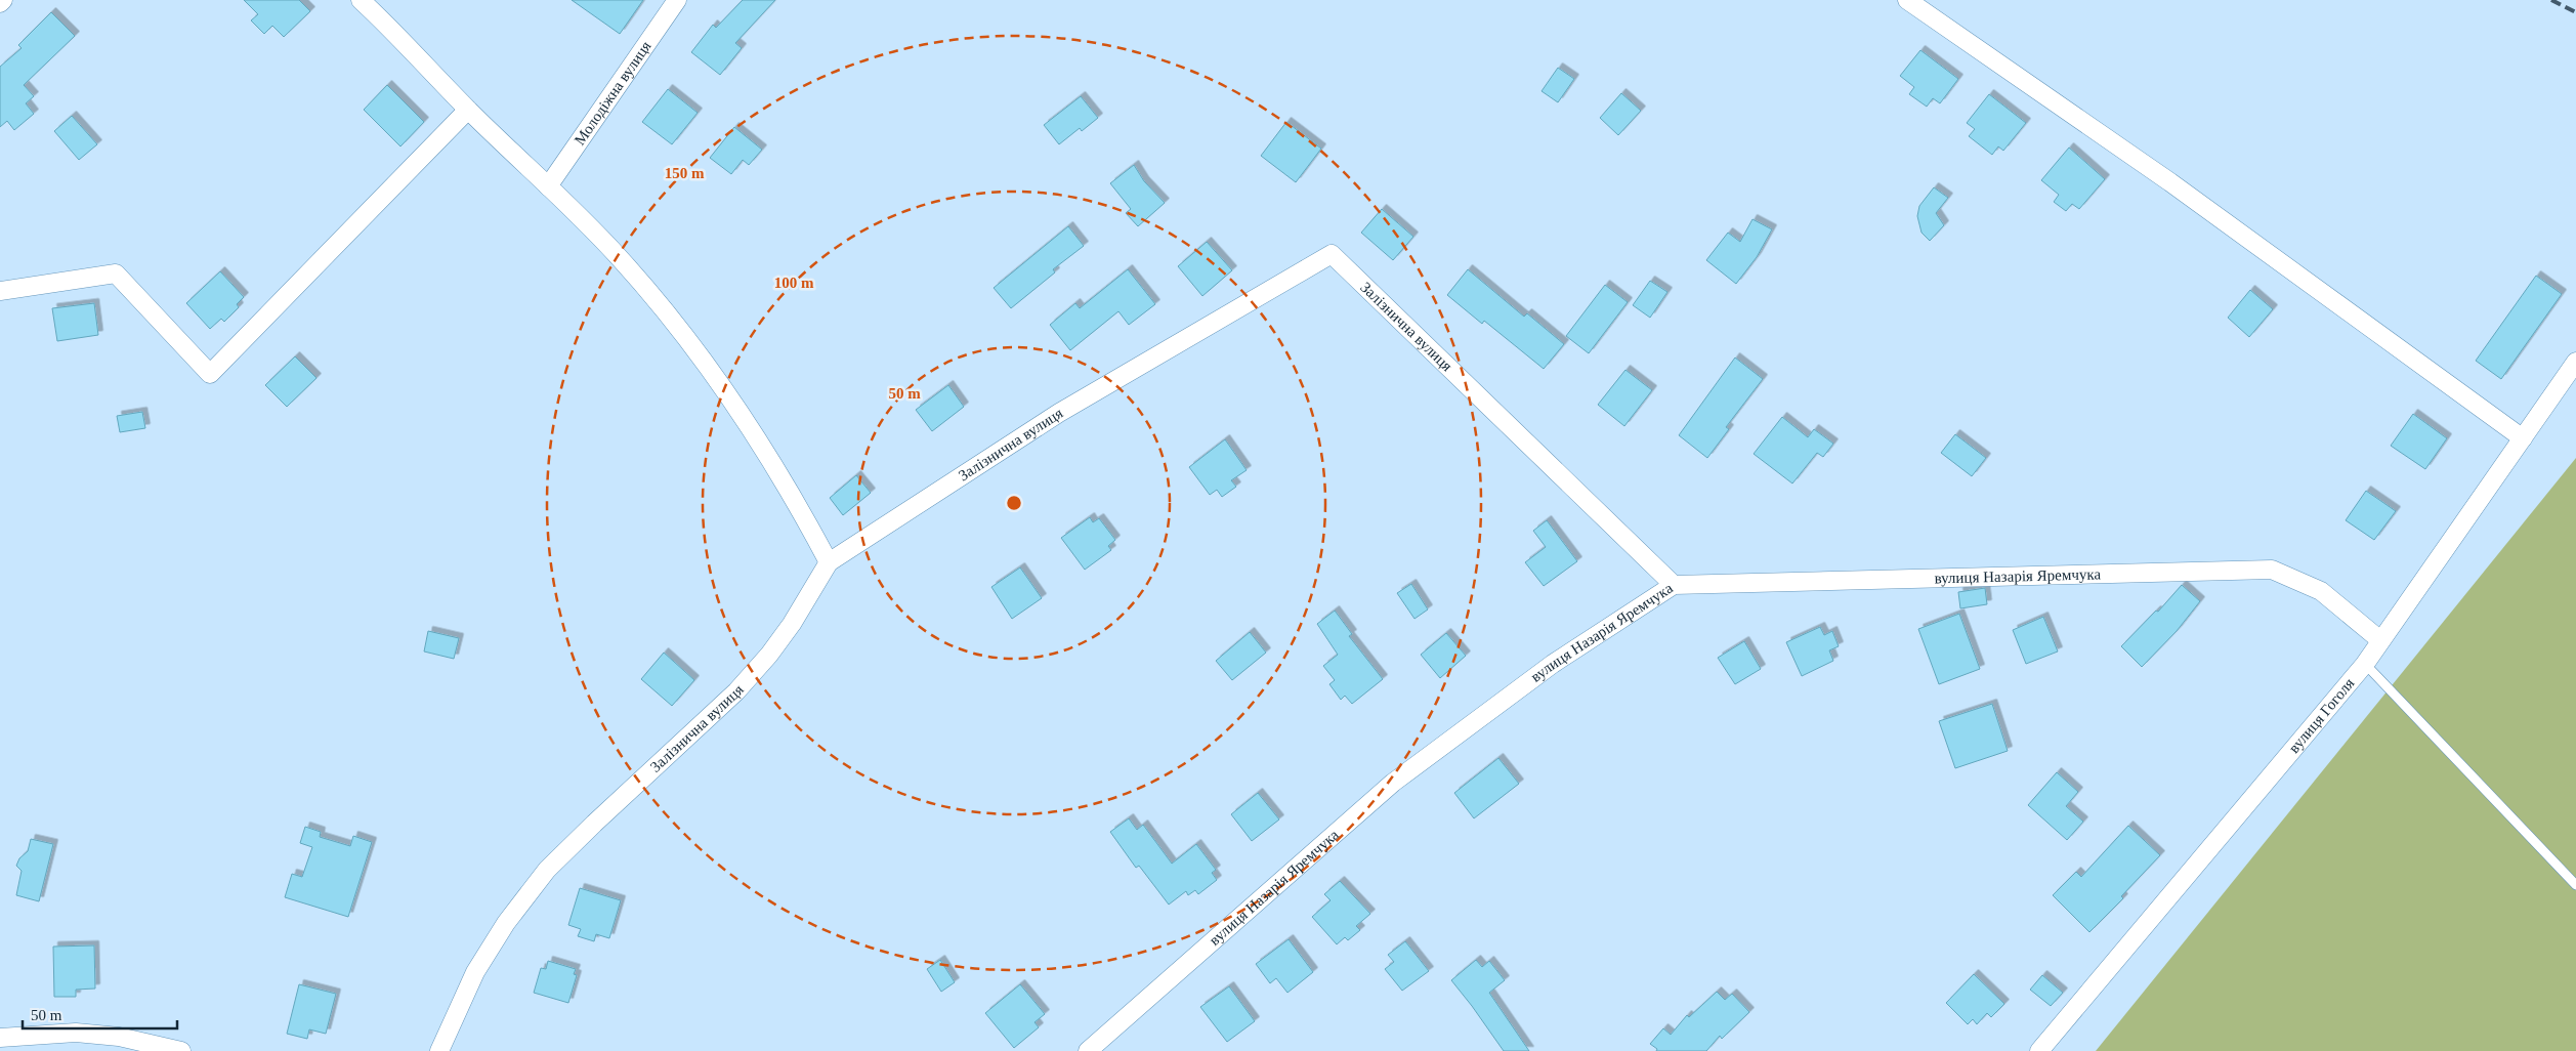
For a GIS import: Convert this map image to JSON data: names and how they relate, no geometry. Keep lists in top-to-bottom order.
{
  "streets": {
    "street": [
      "Молодіжна вулиця",
      "Залізнична вулиця",
      "вулиця Назарія Яремчука",
      "вулиця Гоголя"
    ]
  },
  "crossings": [
    ["Залізнична вулиця", "вулиця Назарія Яремчука"],
    ["вулиця Назарія Яремчука", "вулиця Гоголя"]
  ],
  "scale_bar": "50 m",
  "rings": ["150 m", "100 m", "50 m"]
}
